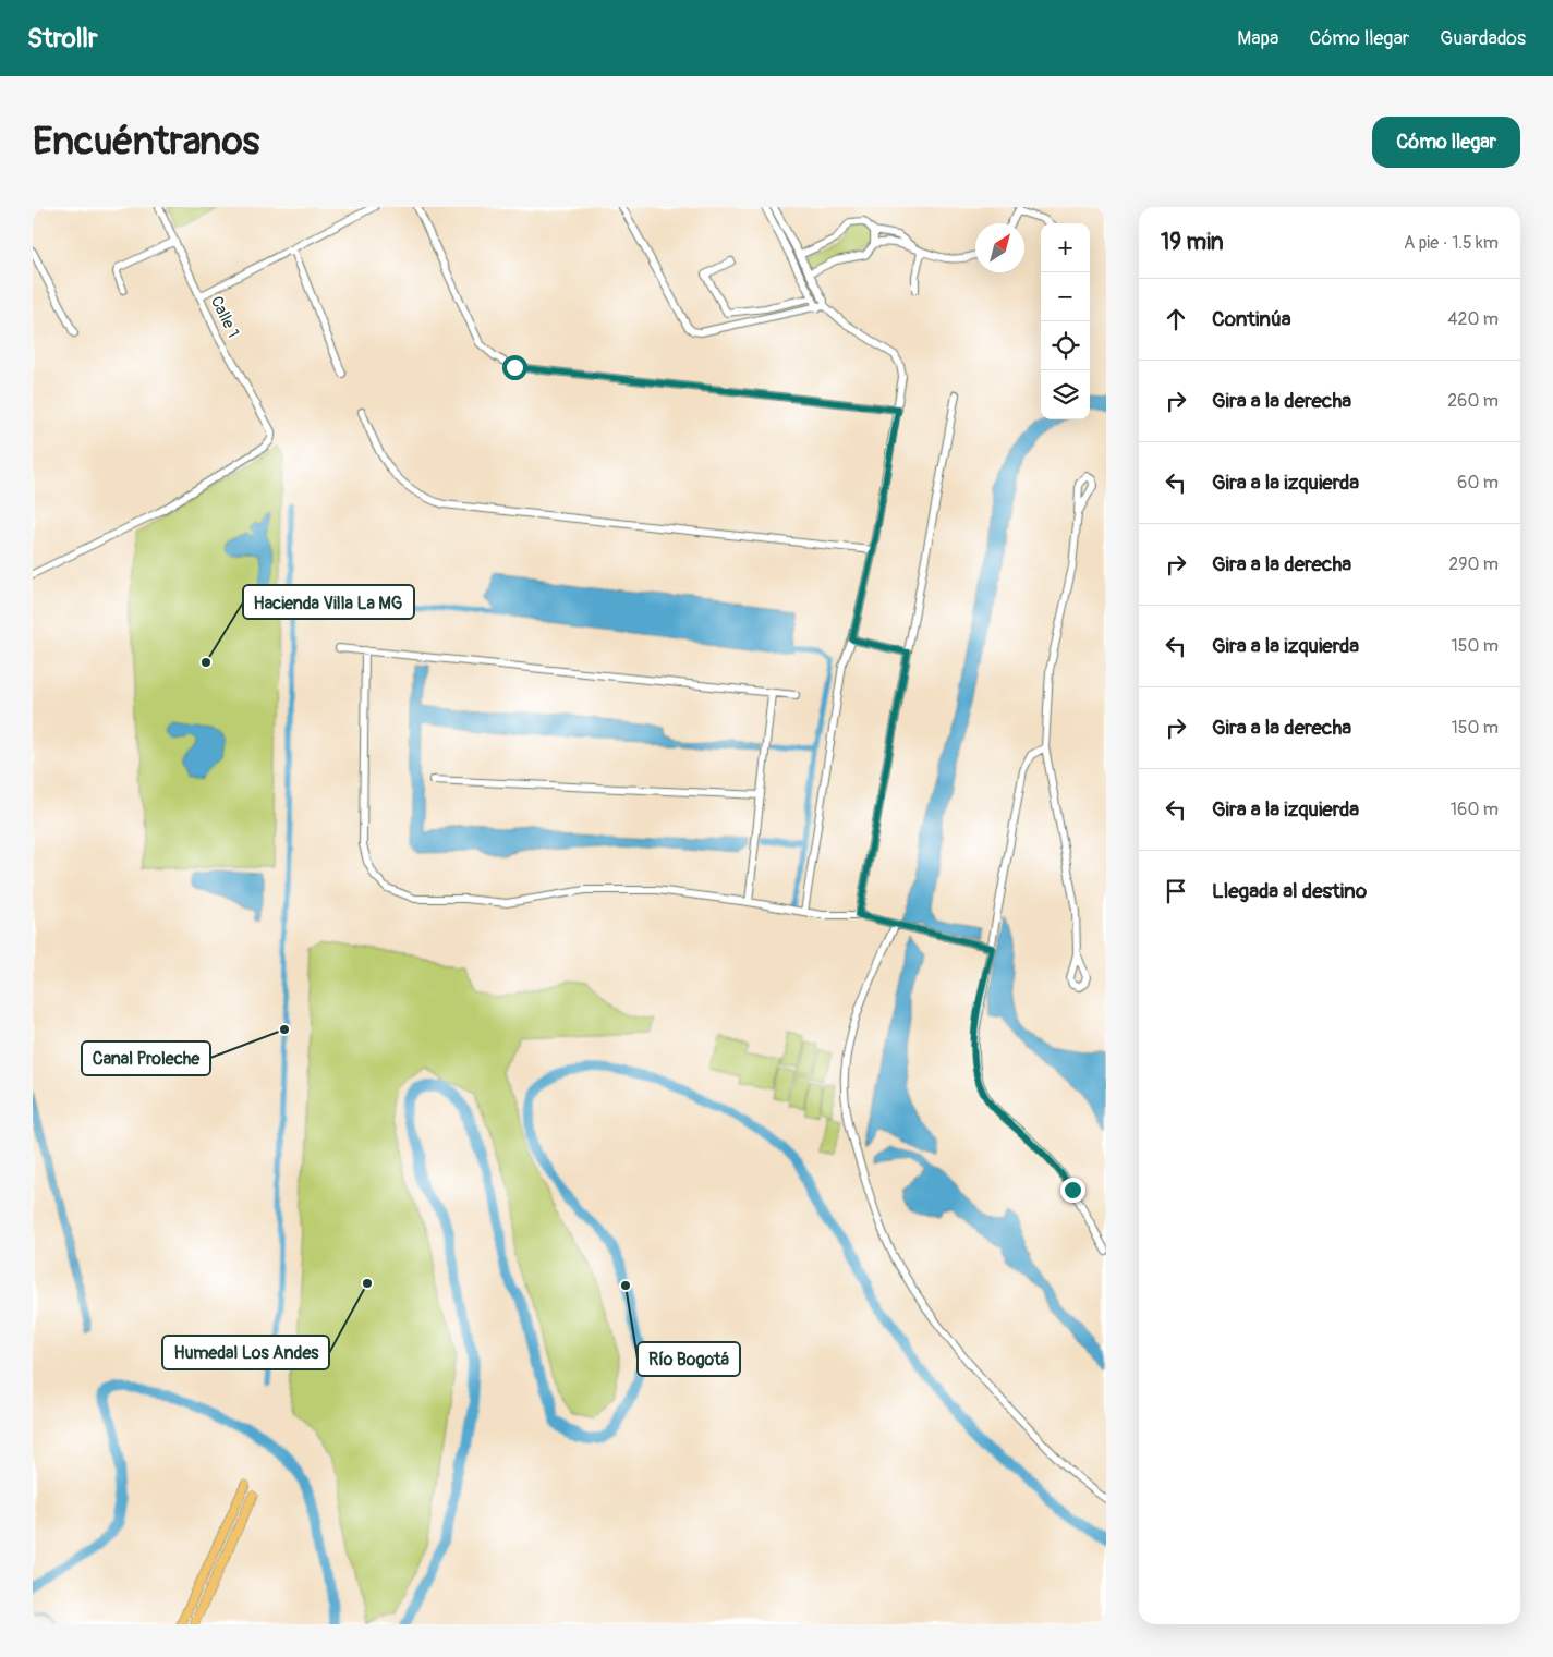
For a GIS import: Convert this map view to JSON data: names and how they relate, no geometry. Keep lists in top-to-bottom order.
{
  "streets": {
    "street": ["Calle 1"]
  },
  "places": [
    "Hacienda Villa La MG",
    "Canal Proleche",
    "Humedal Los Andes",
    "Río Bogotá"
  ],
  "north": "top right",
  "page": {
    "header": "Strollr",
    "nav": ["Mapa", "Cómo llegar", "Guardados"],
    "buttons": "Cómo llegar",
    "title": "Encuéntranos",
    "heading": ["19 min", "A pie · 1.5 km"],
    "map_buttons": ["+", "−"],
    "list": [
      ["Continúa", "420 m"],
      ["Gira a la derecha", "260 m"],
      ["Gira a la izquierda", "60 m"],
      ["Gira a la derecha", "290 m"],
      ["Gira a la izquierda", "150 m"],
      ["Gira a la derecha", "150 m"],
      ["Gira a la izquierda", "160 m"],
      "Llegada al destino"
    ]
  }
}
